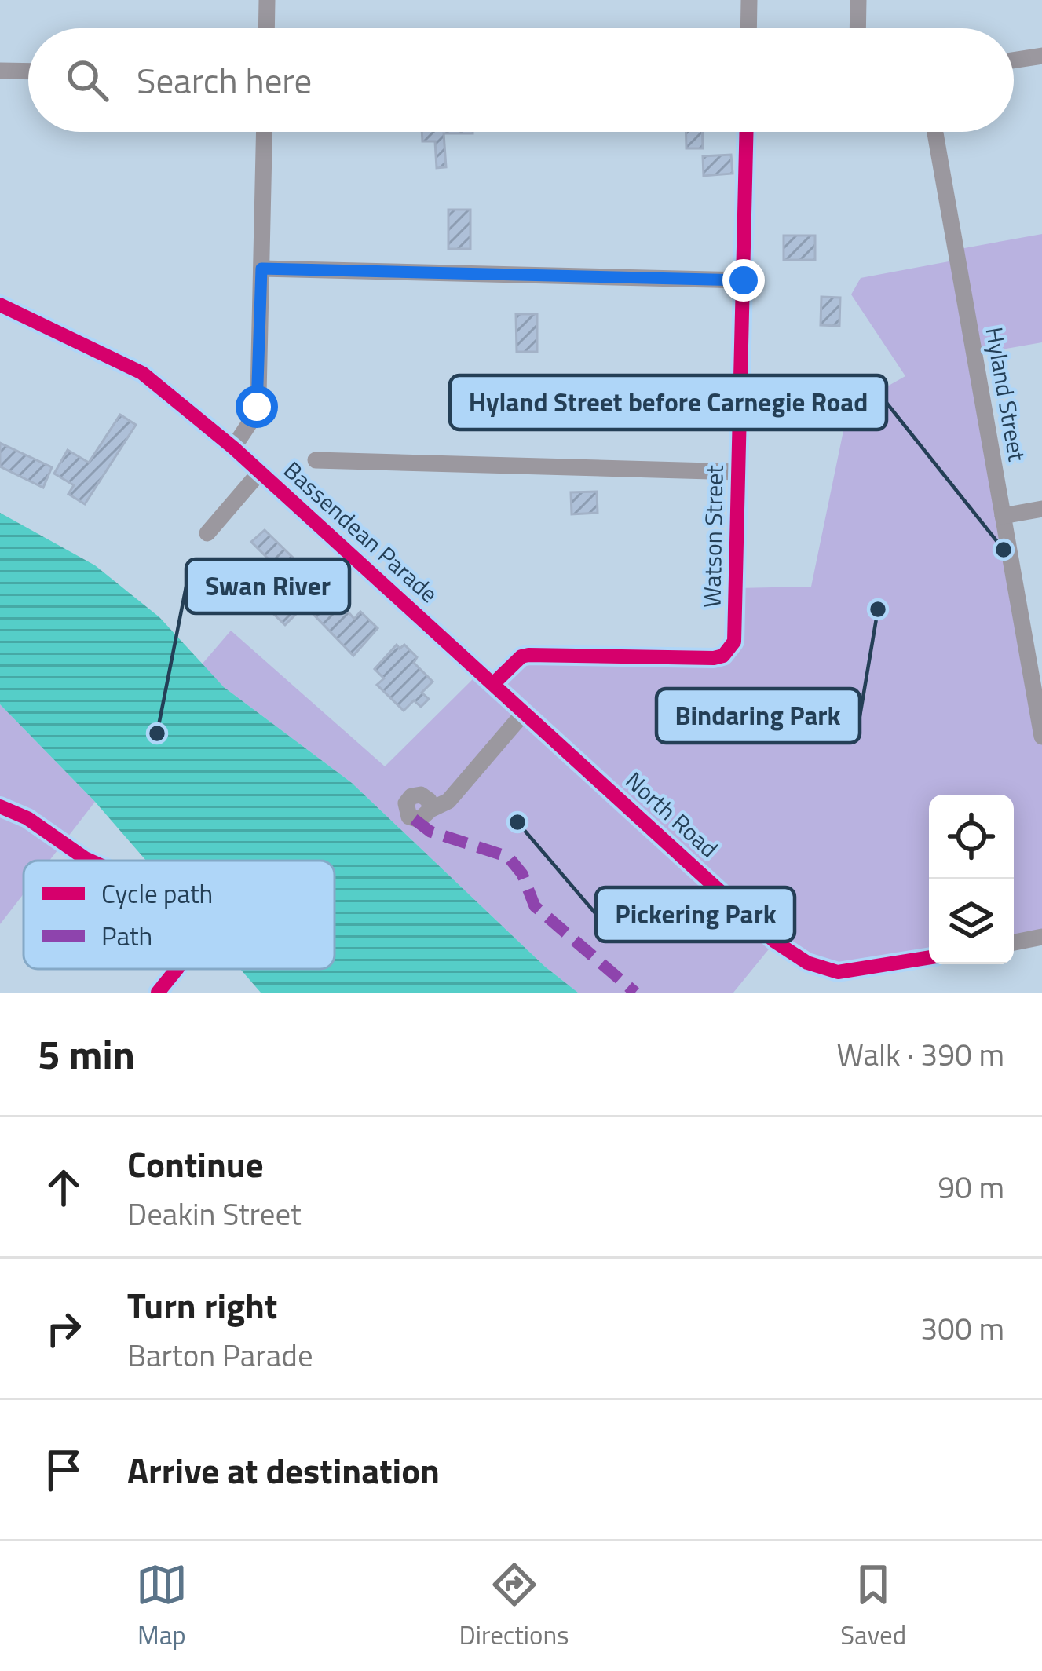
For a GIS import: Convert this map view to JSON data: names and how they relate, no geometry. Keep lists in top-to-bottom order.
{
  "streets": {
    "street": [
      "Hyland Street",
      "Bassendean Parade",
      "Watson Street",
      "North Road"
    ]
  },
  "crossings": [
    ["Bassendean Parade", "Watson Street"],
    ["Bassendean Parade", "North Road"],
    ["Watson Street", "North Road"]
  ],
  "places": [
    "Hyland Street before Carnegie Road",
    "Bindaring Park",
    "Swan River",
    "Pickering Park"
  ],
  "legend": ["Cycle path", "Path"],
  "page": {
    "search": "Search here",
    "heading": ["5 min", "Walk · 390 m"],
    "list": [
      ["Continue", "Deakin Street", "90 m"],
      ["Turn right", "Barton Parade", "300 m"],
      "Arrive at destination"
    ],
    "nav": ["Map", "Directions", "Saved"]
  }
}
